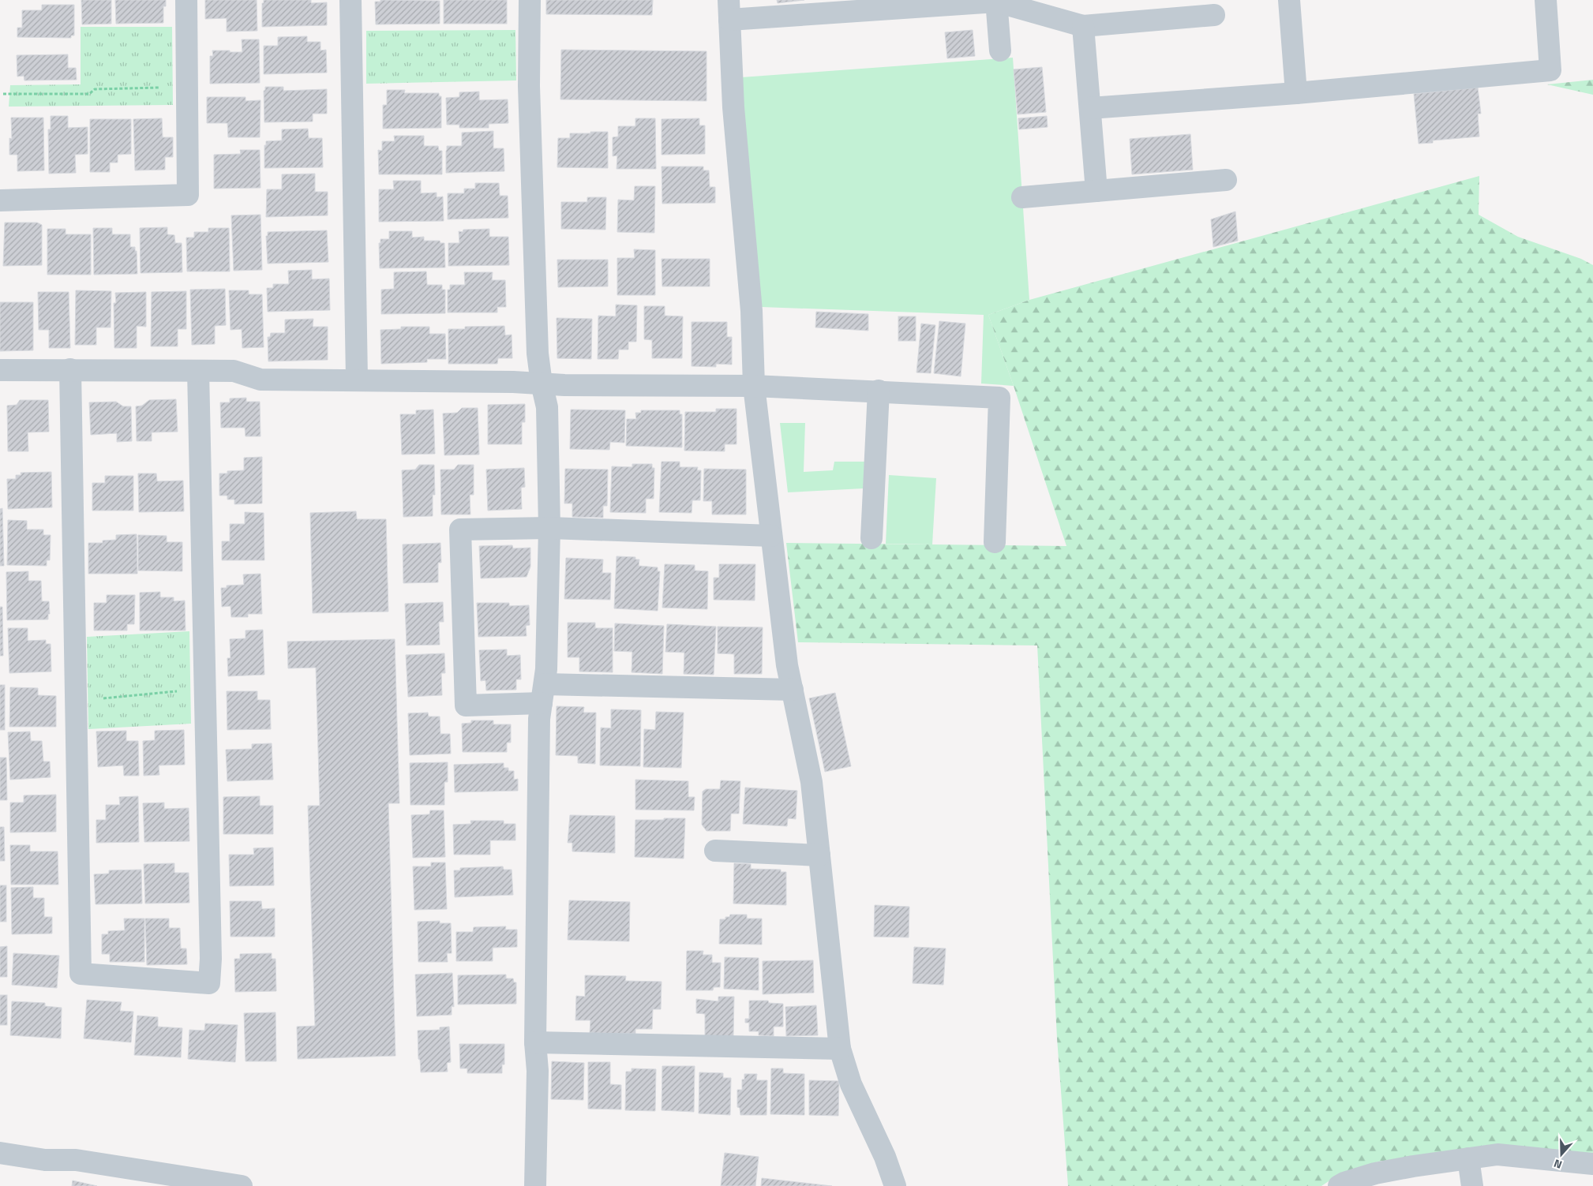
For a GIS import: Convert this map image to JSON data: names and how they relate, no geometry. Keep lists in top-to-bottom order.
{
  "north": "bottom"
}
